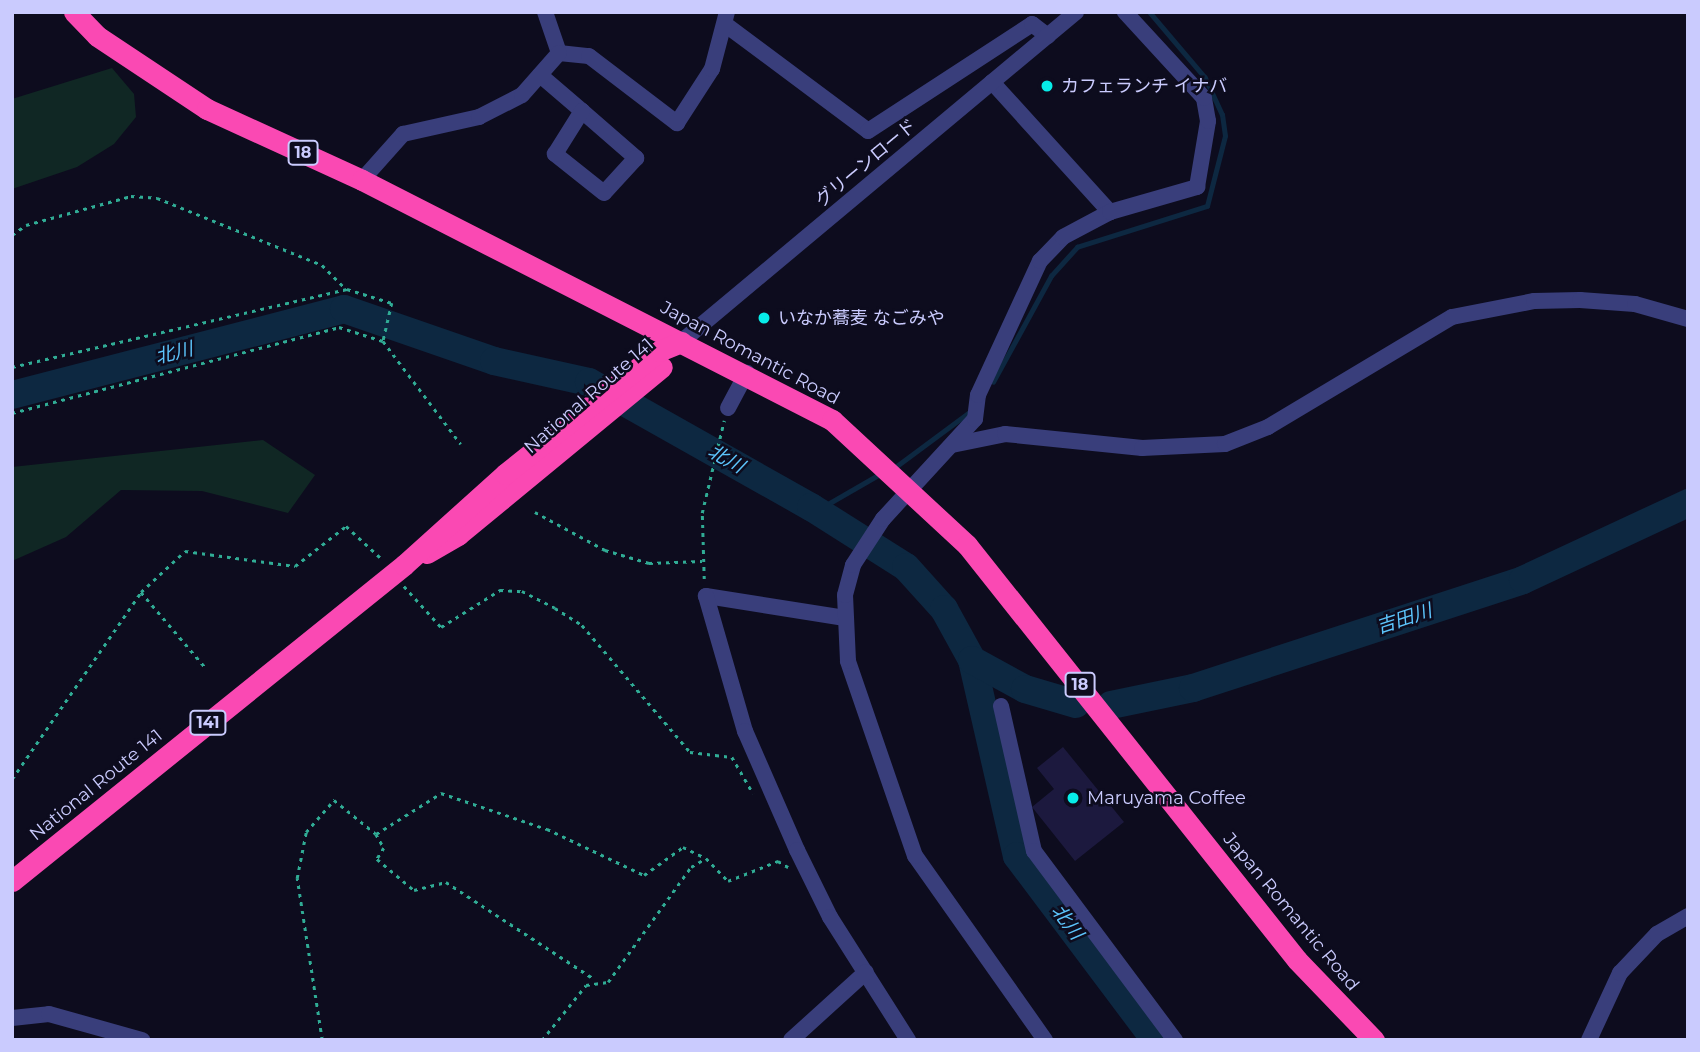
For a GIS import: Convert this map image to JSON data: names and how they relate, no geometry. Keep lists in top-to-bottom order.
{
  "streets": {
    "highway": [
      "18",
      "Japan Romantic Road",
      "National Route 141",
      "141"
    ],
    "street": ["グリーンロード"]
  },
  "crossings": [
    ["グリーンロード", "Japan Romantic Road"],
    ["グリーンロード", "National Route 141"],
    ["Japan Romantic Road", "National Route 141"]
  ],
  "water": ["北川", "吉田川"],
  "places": ["カフェランチ イナバ", "いなか蕎麦 なごみや", "Maruyama Coffee"]
}
